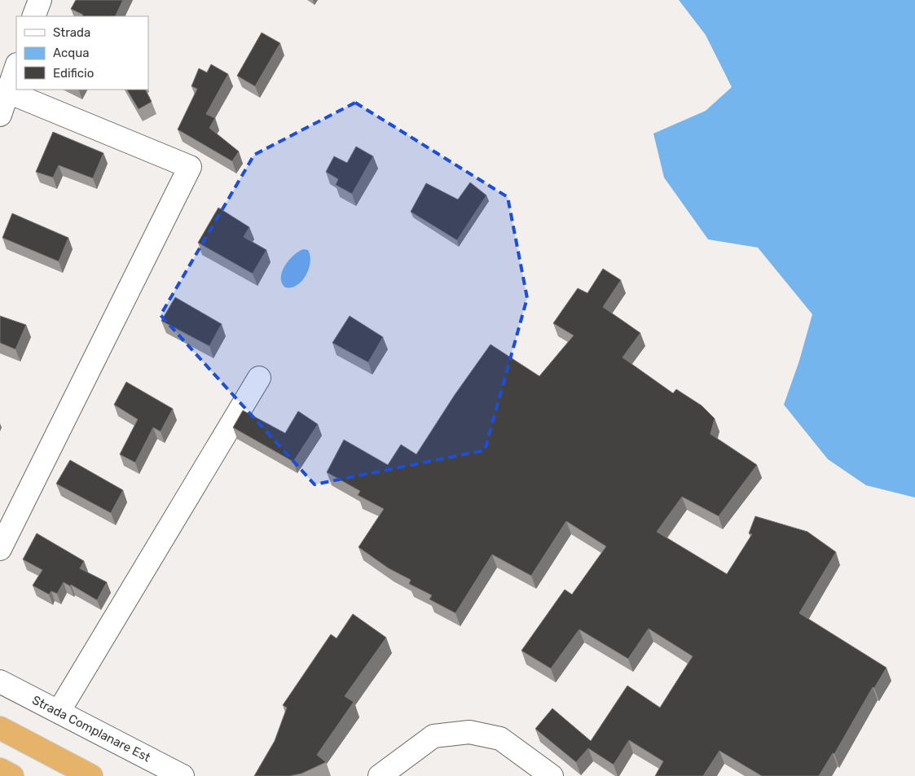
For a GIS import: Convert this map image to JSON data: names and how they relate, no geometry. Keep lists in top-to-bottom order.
{
  "streets": {
    "street": ["Strada Complanare Est"]
  },
  "legend": ["Strada", "Acqua", "Edificio"]
}
